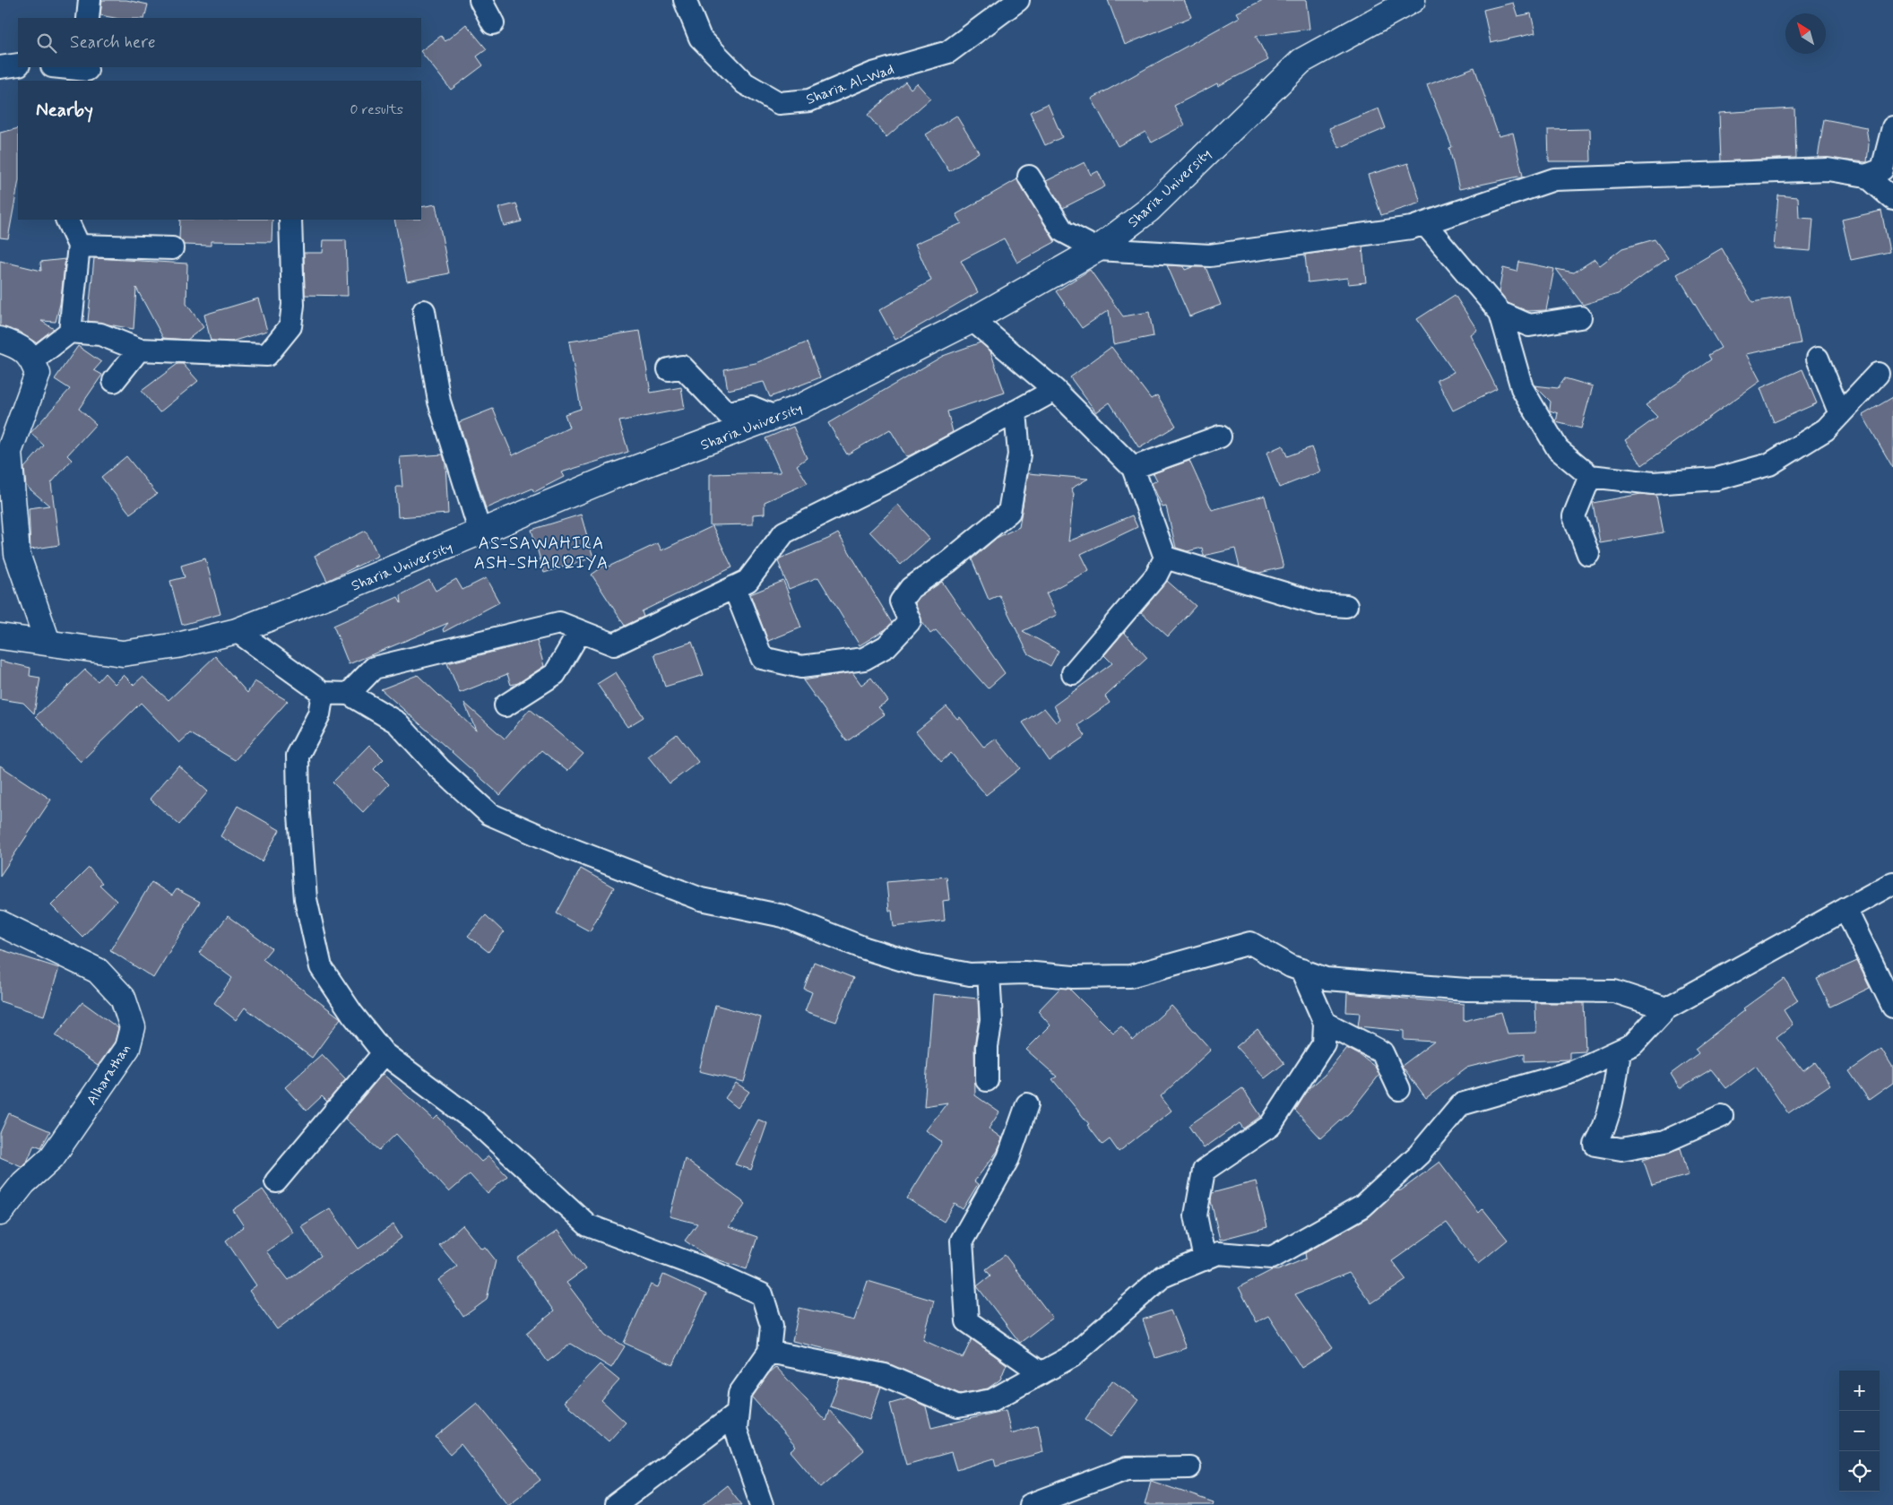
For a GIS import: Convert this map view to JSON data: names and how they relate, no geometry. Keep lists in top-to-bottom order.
{
  "streets": {
    "main road": ["Sharia University", "Alharathan"],
    "street": ["Sharia Al-Wad"]
  },
  "districts": ["AS-SAWAHIRA ASH-SHARQIYA"],
  "north": "top left",
  "page": {
    "search": "Search here",
    "heading": ["Nearby", "0 results"],
    "map_buttons": ["+", "−"]
  }
}
